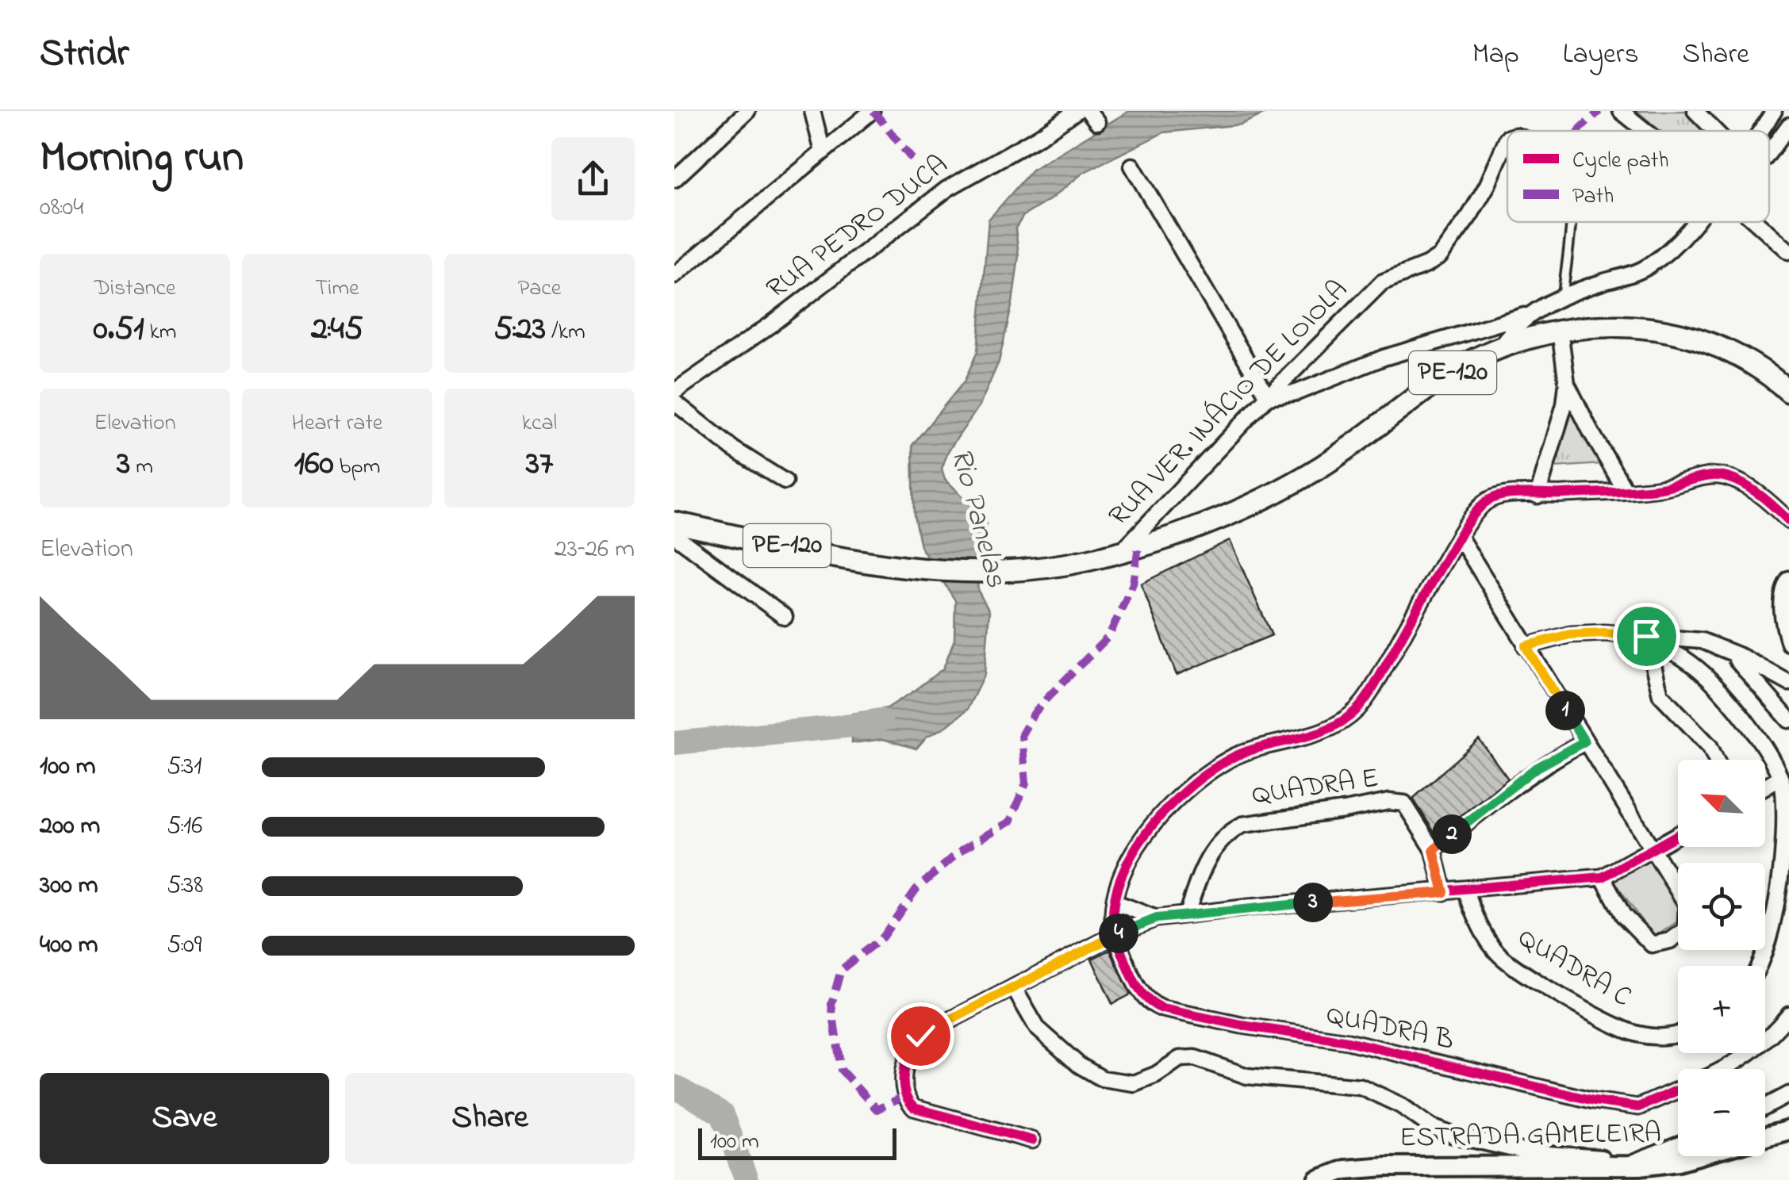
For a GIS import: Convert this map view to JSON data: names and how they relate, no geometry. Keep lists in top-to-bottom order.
{
  "streets": {
    "main road": ["PE-120"],
    "street": [
      "RUA PEDRO DUCA",
      "RUA VER. INÁCIO DE LOIOLA",
      "QUADRA E",
      "QUADRA C",
      "QUADRA B",
      "ESTRADA GAMELEIRA"
    ]
  },
  "crossings": [
    ["PE-120", "RUA VER. INÁCIO DE LOIOLA"]
  ],
  "water": ["Rio Panelas"],
  "legend": ["Cycle path", "Path"],
  "scale_bar": "100 m",
  "north": "top left",
  "page": {
    "header": "Stridr",
    "nav": ["Map", "Layers", "Share"],
    "heading": ["Morning run", "08:04"],
    "stats": [
      ["Distance", "0.51 km"],
      ["Time", "2:45"],
      ["Pace", "5:23 /km"],
      ["Elevation", "3 m"],
      ["Heart rate", "160 bpm"],
      ["kcal", "37"]
    ],
    "chart": ["Elevation", "23–26 m"],
    "pins": [
      "1",
      "2",
      "3",
      "4"
    ],
    "list": [
      {
        "name": "100 m",
        "note": "5:31"
      },
      {
        "name": "200 m",
        "note": "5:16"
      },
      {
        "name": "300 m",
        "note": "5:38"
      },
      {
        "name": "400 m",
        "note": "5:09"
      }
    ],
    "map_buttons": ["+", "−"],
    "buttons": ["Save", "Share"],
    "scale": "100 m"
  }
}
